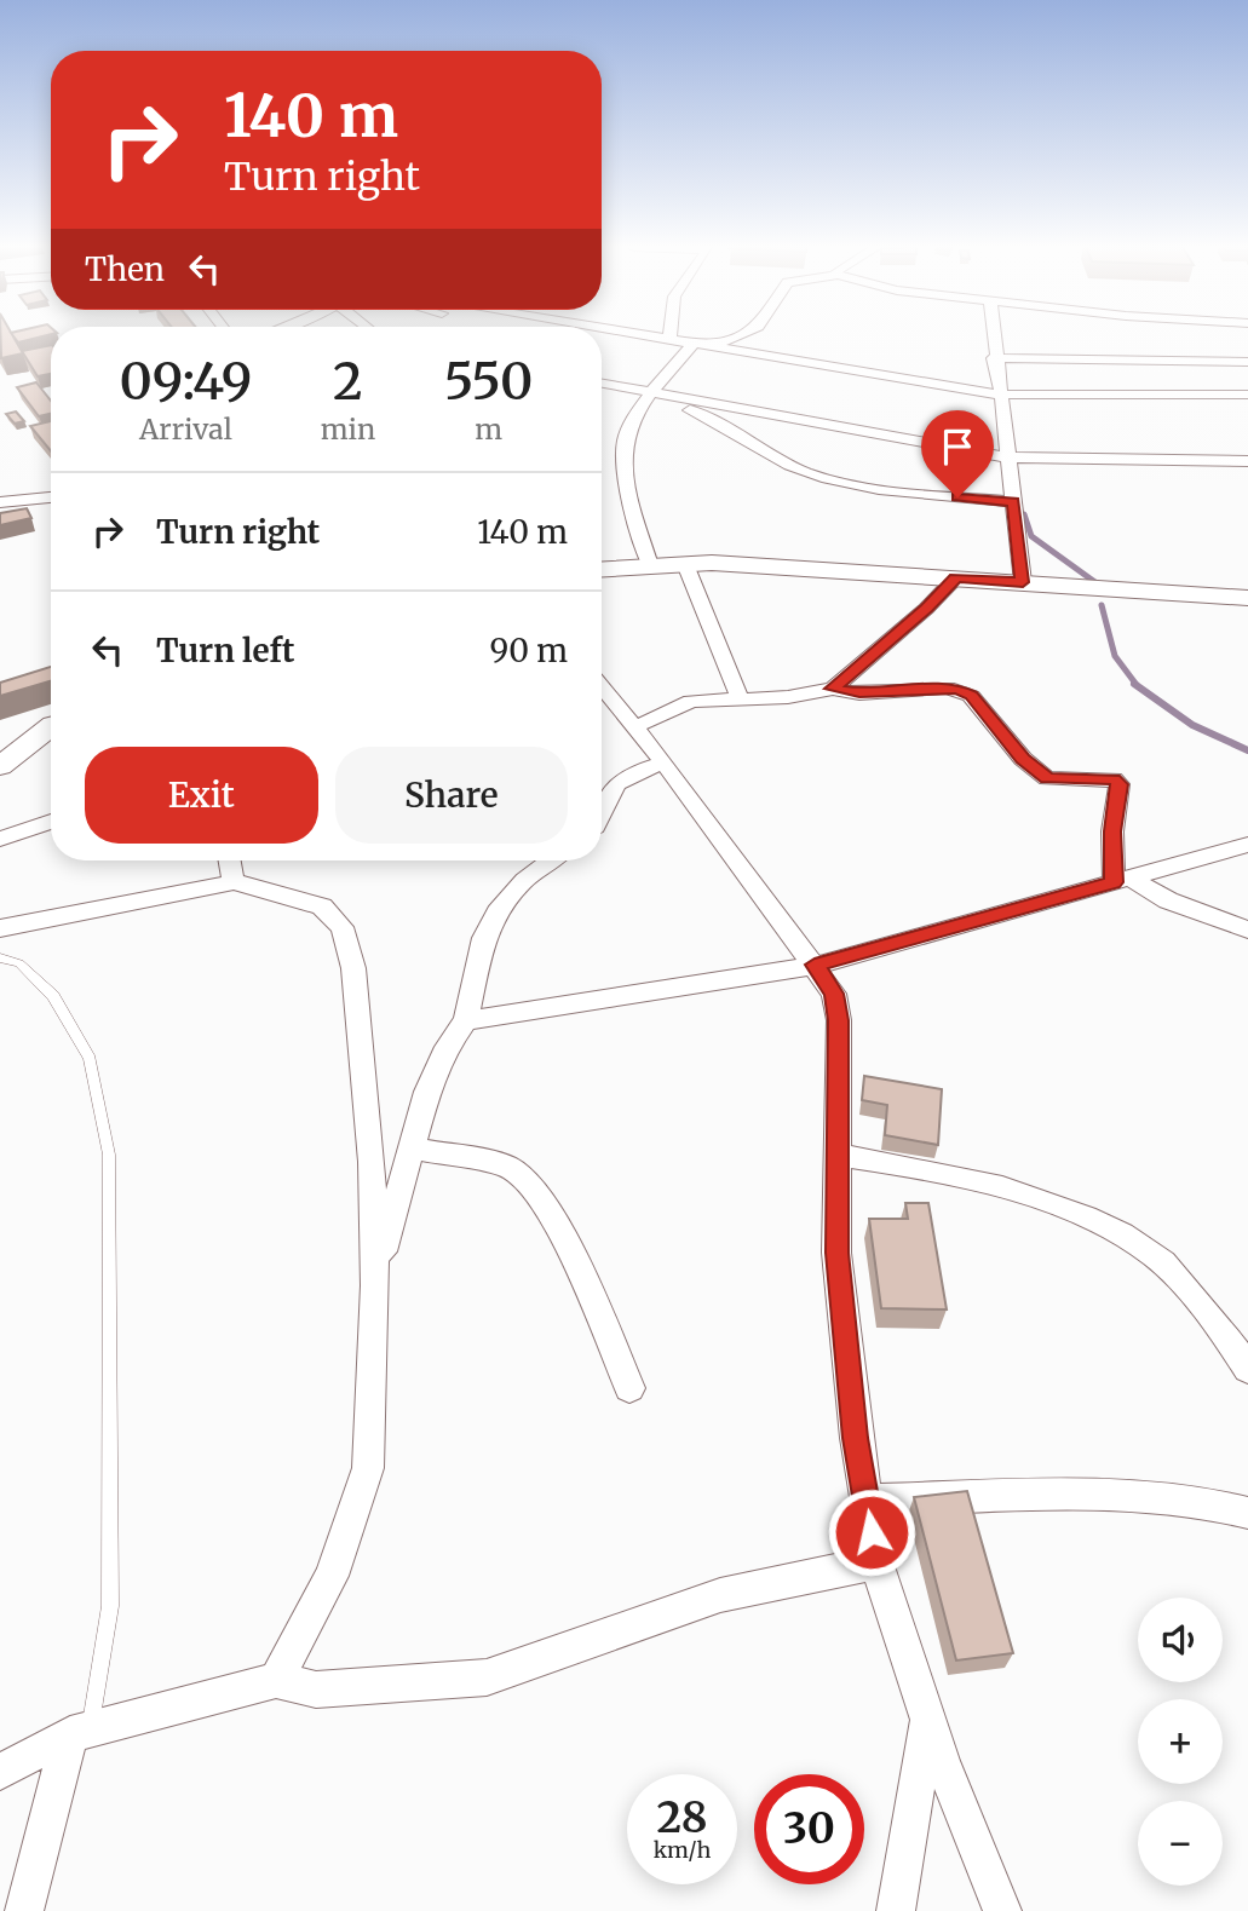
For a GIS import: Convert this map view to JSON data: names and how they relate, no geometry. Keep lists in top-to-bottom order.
{
  "page": {
    "turn": ["140 m", "Turn right"],
    "then": "Then",
    "eta": [
      "09:49",
      "Arrival",
      "2",
      "min",
      "550",
      "m"
    ],
    "list": [
      {
        "name": "Turn right",
        "value": "140 m"
      },
      {
        "name": "Turn left",
        "value": "90 m"
      }
    ],
    "buttons": ["Exit", "Share"],
    "map_buttons": ["+", "−"],
    "speed": "28 km/h",
    "limit": "30"
  }
}
